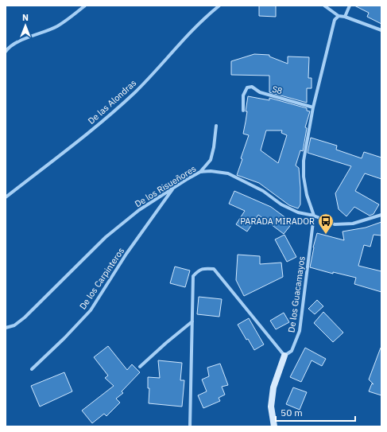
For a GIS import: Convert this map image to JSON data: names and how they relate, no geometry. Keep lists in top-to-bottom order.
{
  "streets": {
    "street": [
      "S8",
      "De las Alondras",
      "De los Risueñores",
      "De los Carpinteros",
      "De los Guacamayos"
    ]
  },
  "crossings": [
    ["S8", "De los Guacamayos"],
    ["De los Risueñores", "De los Carpinteros"],
    ["De los Risueñores", "De los Guacamayos"]
  ],
  "places": {
    "bus stop": ["PARADA MIRADOR"]
  },
  "scale_bar": "50 m",
  "north": "top"
}
